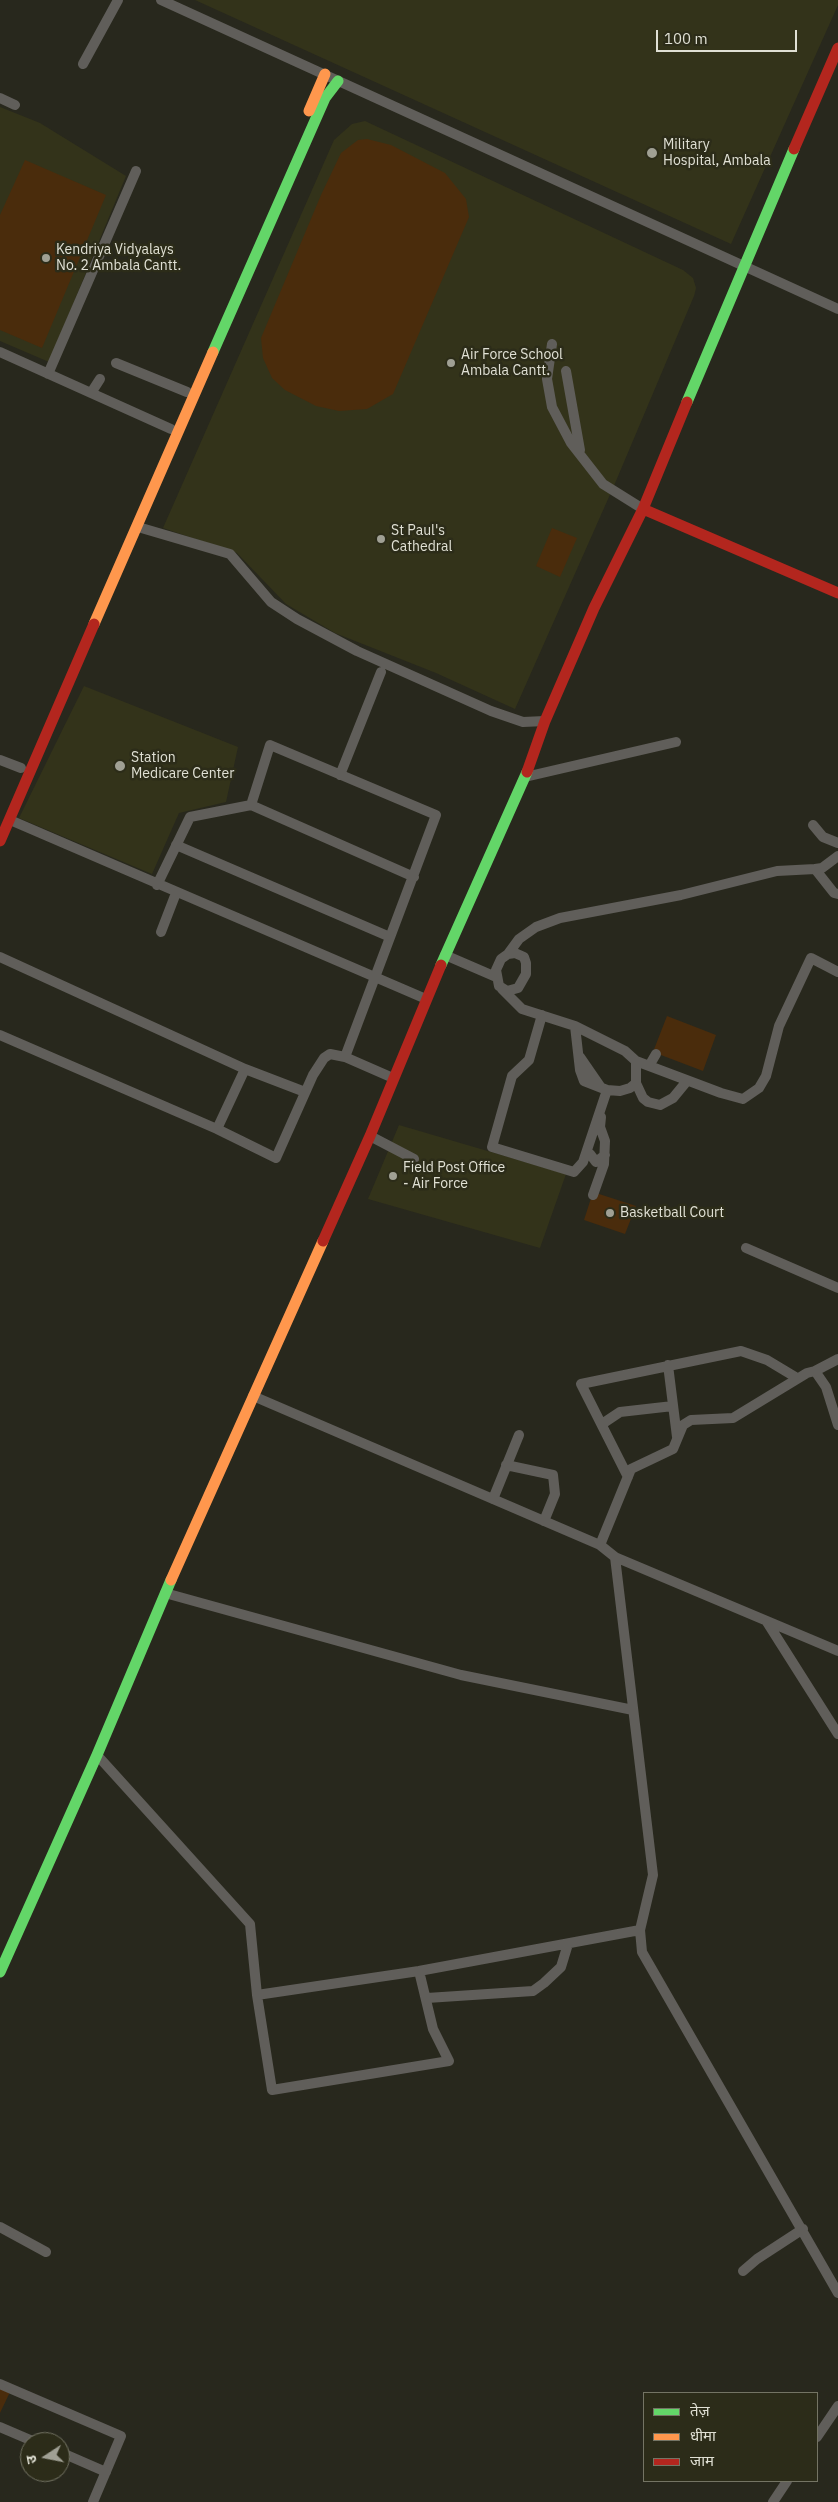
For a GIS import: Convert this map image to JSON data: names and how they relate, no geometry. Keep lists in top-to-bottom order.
{
  "places": [
    "Military Hospital, Ambala",
    "Kendriya Vidyalays No. 2 Ambala Cantt.",
    "Air Force School Ambala Cantt.",
    "St Paul's Cathedral",
    "Station Medicare Center",
    "Field Post Office - Air Force",
    "Basketball Court"
  ],
  "legend": ["तेज़", "धीमा", "जाम"],
  "scale_bar": "100 m",
  "north": "left"
}
